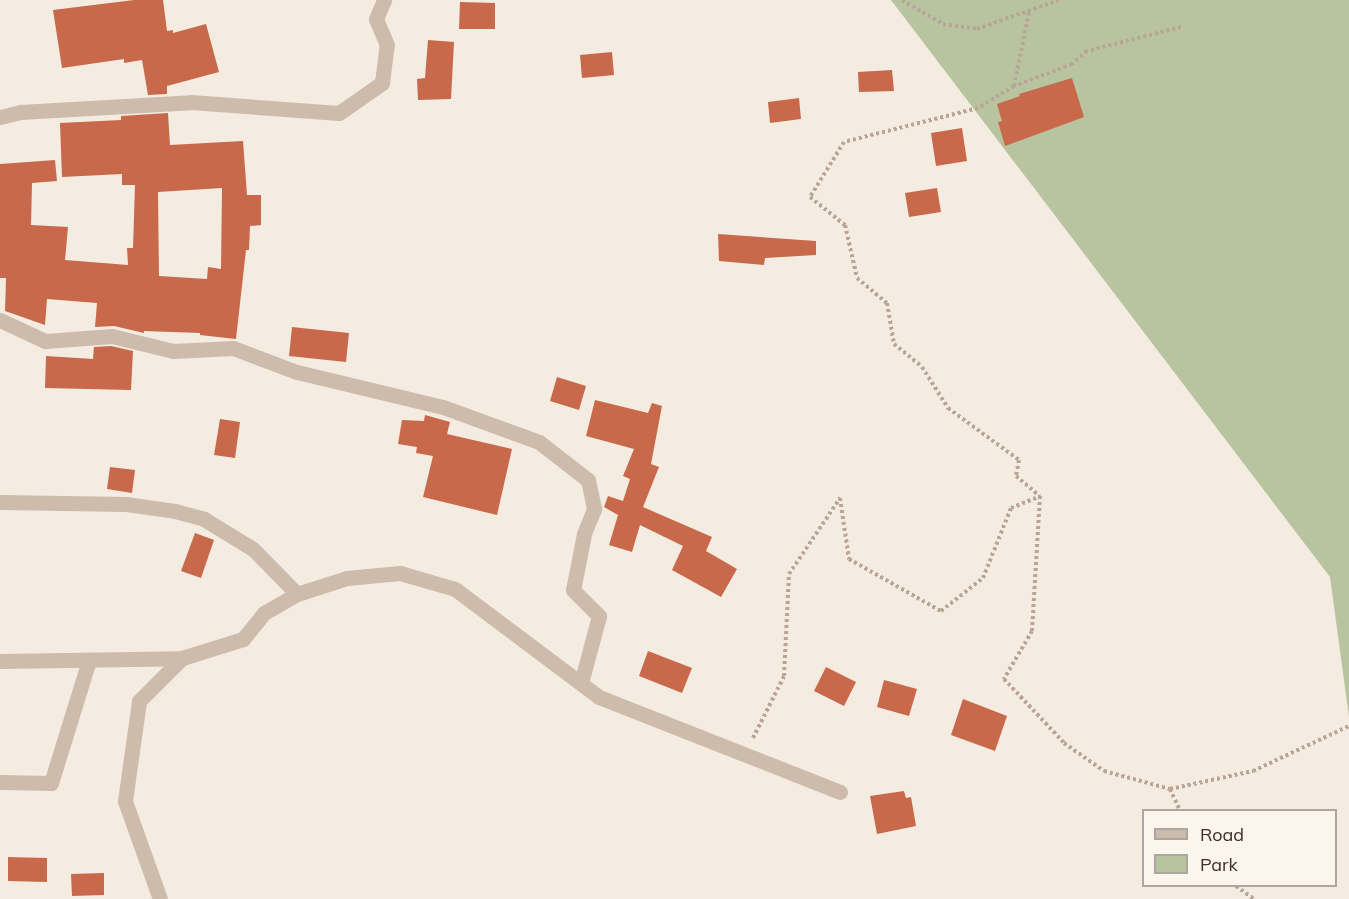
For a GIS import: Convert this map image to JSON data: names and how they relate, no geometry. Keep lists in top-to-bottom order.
{
  "legend": ["Road", "Park"]
}
